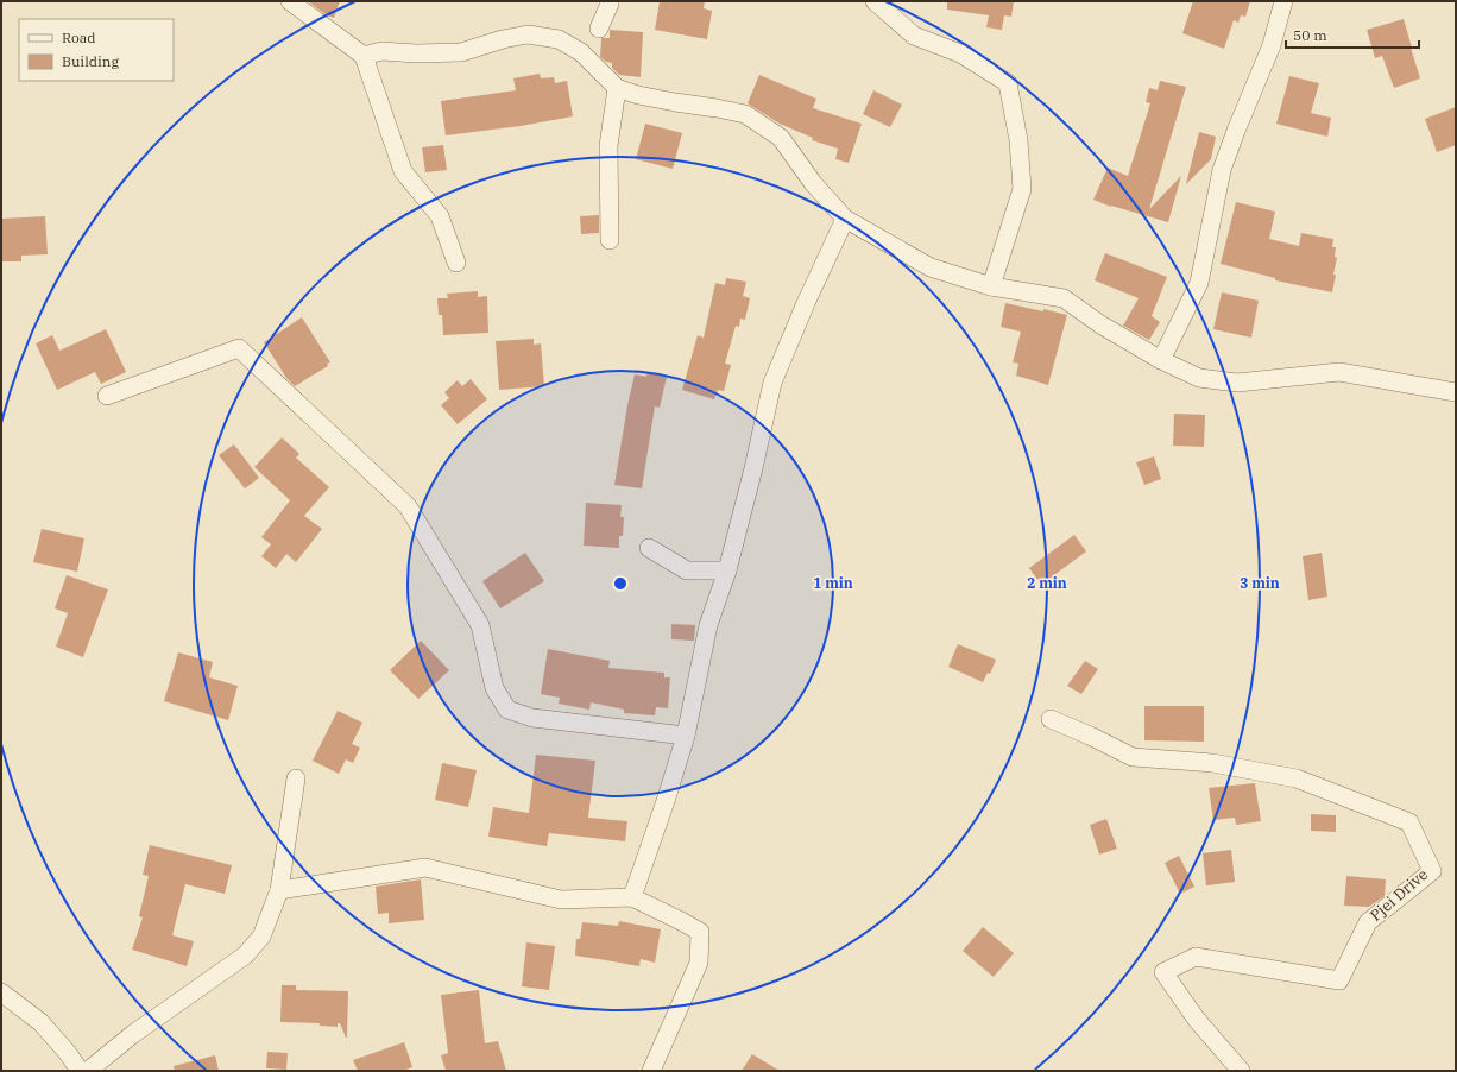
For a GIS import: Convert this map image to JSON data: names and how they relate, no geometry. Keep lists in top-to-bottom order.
{
  "streets": {
    "street": ["Pjei Drive"]
  },
  "legend": ["Road", "Building"],
  "scale_bar": "50 m",
  "rings": ["1 min", "2 min", "3 min"]
}
